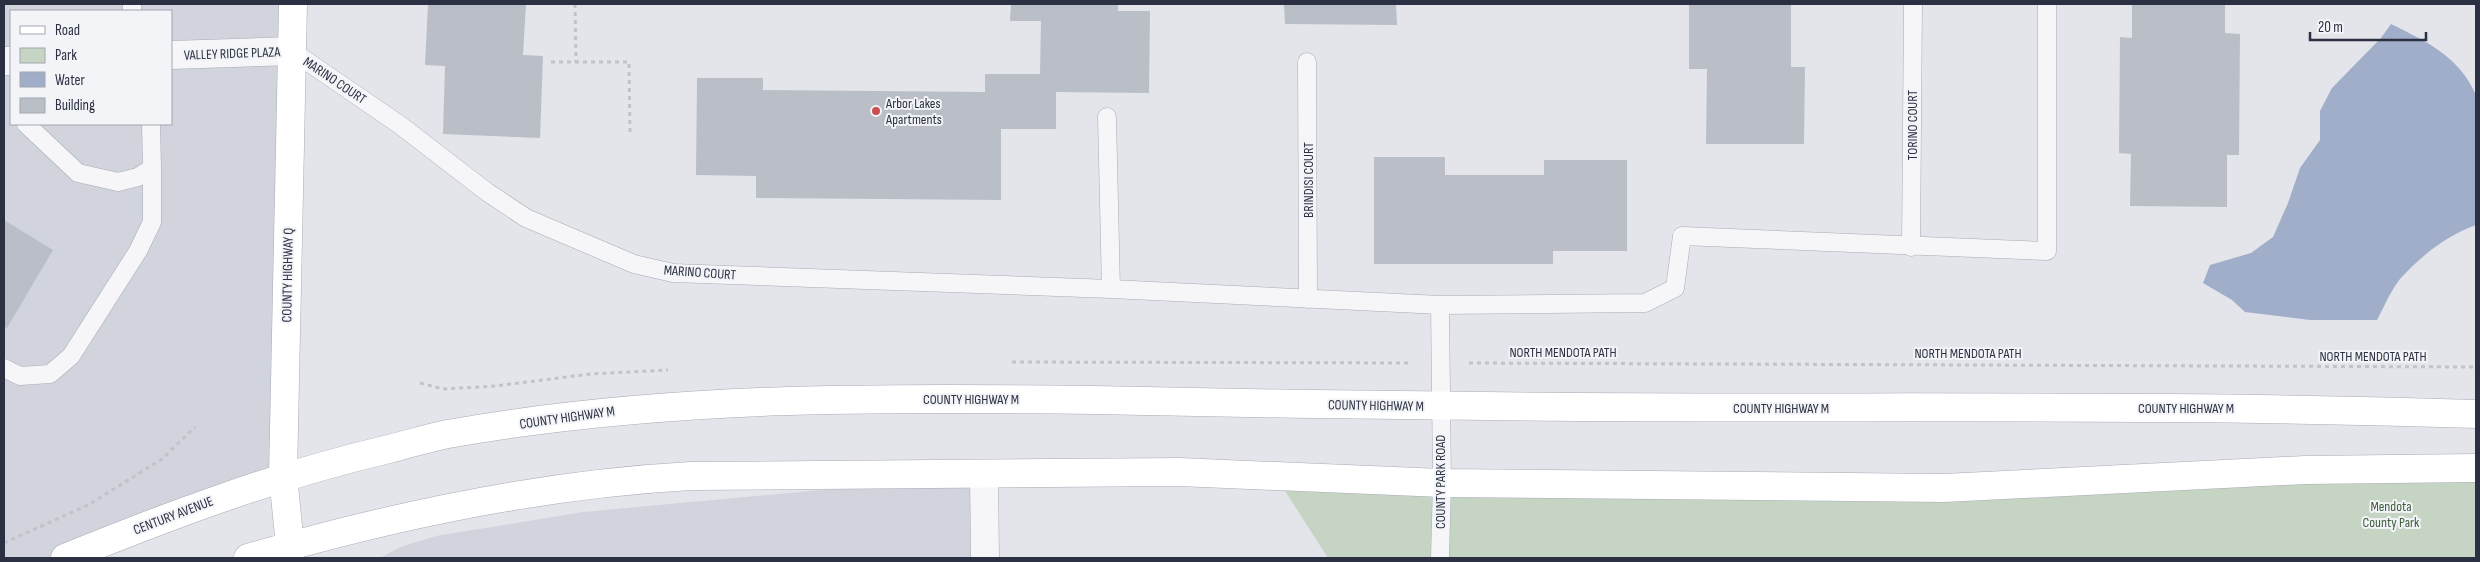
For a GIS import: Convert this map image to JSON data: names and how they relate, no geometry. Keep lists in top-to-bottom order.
{
  "streets": {
    "main road": ["COUNTY HIGHWAY Q", "COUNTY HIGHWAY M", "CENTURY AVENUE"],
    "street": ["VALLEY RIDGE PLAZA"],
    "lane": [
      "MARINO COURT",
      "TORINO COURT",
      "BRINDISI COURT",
      "COUNTY PARK ROAD"
    ],
    "path": ["NORTH MENDOTA PATH"]
  },
  "crossings": [
    ["VALLEY RIDGE PLAZA", "MARINO COURT"],
    ["VALLEY RIDGE PLAZA", "COUNTY HIGHWAY Q"],
    ["MARINO COURT", "TORINO COURT"],
    ["MARINO COURT", "BRINDISI COURT"],
    ["MARINO COURT", "COUNTY HIGHWAY Q"],
    ["MARINO COURT", "COUNTY PARK ROAD"],
    ["COUNTY HIGHWAY Q", "COUNTY HIGHWAY M"],
    ["COUNTY HIGHWAY Q", "CENTURY AVENUE"],
    ["COUNTY HIGHWAY M", "COUNTY PARK ROAD"],
    ["COUNTY HIGHWAY M", "CENTURY AVENUE"]
  ],
  "parks": ["Mendota County Park"],
  "places": ["Arbor Lakes Apartments"],
  "legend": [
    "Road",
    "Park",
    "Water",
    "Building"
  ],
  "scale_bar": "20 m"
}
